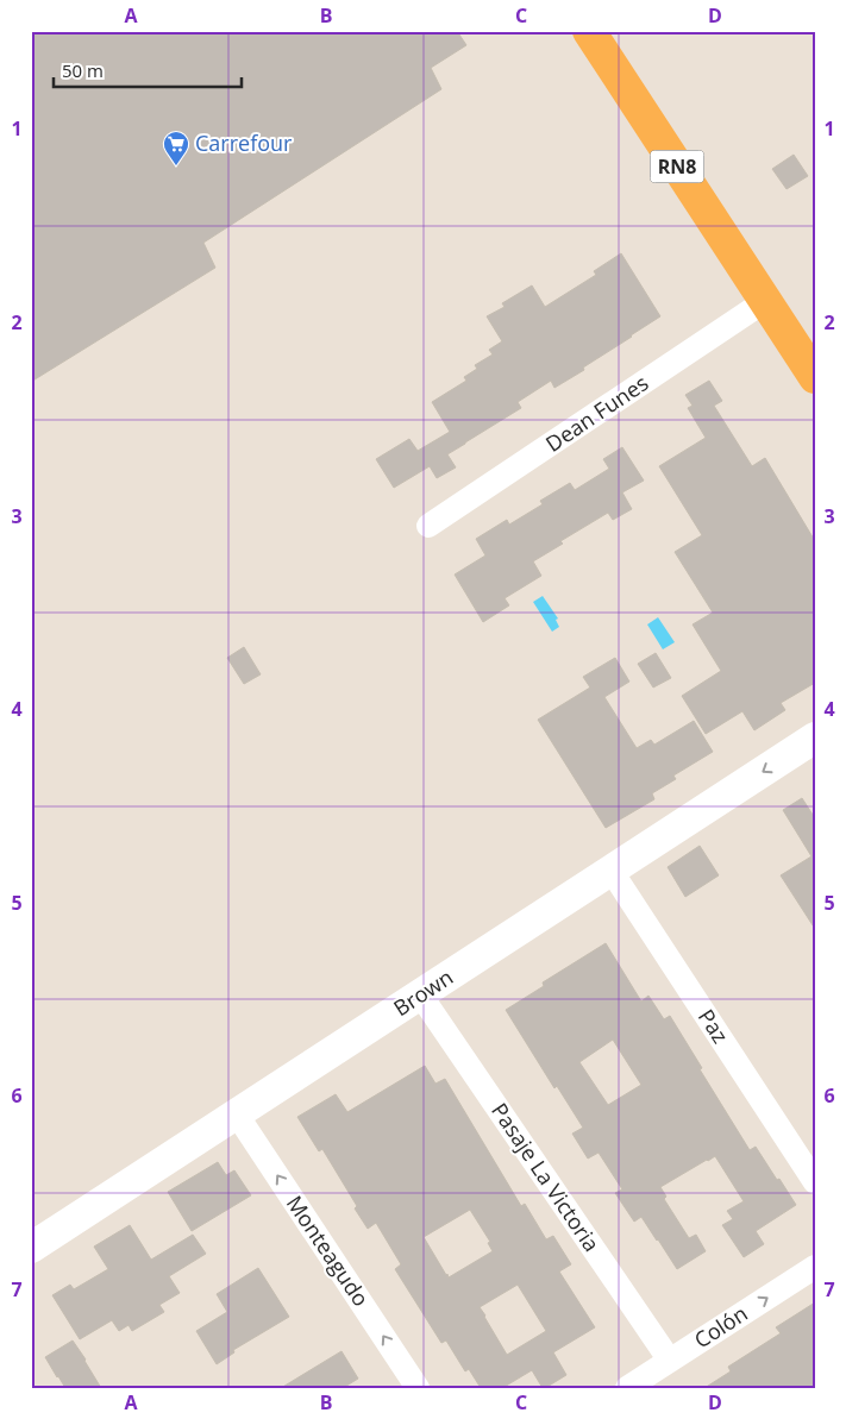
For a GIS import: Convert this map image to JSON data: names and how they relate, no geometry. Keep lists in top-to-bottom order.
{
  "streets": {
    "highway": ["RN8"],
    "street": [
      "Dean Funes",
      "Brown",
      "Paz",
      "Pasaje La Victoria",
      "Monteagudo",
      "Colón"
    ]
  },
  "crossings": [
    ["RN8", "Dean Funes"],
    ["Brown", "Paz"],
    ["Brown", "Pasaje La Victoria"],
    ["Brown", "Monteagudo"],
    ["Pasaje La Victoria", "Colón"]
  ],
  "one_way": ["Monteagudo", "Colón"],
  "places": {
    "supermarket": ["Carrefour"]
  },
  "scale_bar": "50 m",
  "grid": {
    "columns": [
      "A",
      "B",
      "C",
      "D"
    ],
    "rows": [
      "1",
      "2",
      "3",
      "4",
      "5",
      "6",
      "7"
    ]
  }
}
